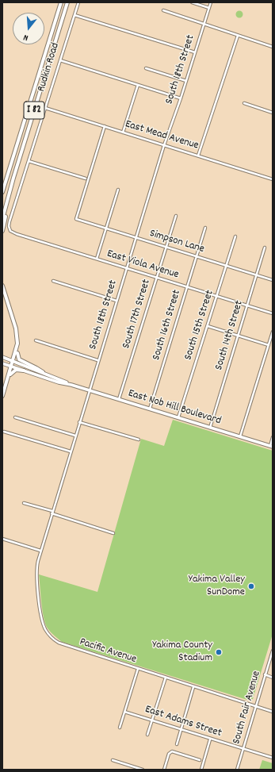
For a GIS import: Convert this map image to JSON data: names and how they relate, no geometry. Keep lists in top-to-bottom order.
{
  "streets": {
    "highway": ["I 82"],
    "main road": ["East Nob Hill Boulevard"],
    "street": [
      "Rudkin Road",
      "South 18th Street",
      "East Mead Avenue",
      "Simpson Lane",
      "East Viola Avenue",
      "South 17th Street",
      "South 16th Street",
      "South 15th Street",
      "South 14th Street",
      "Pacific Avenue",
      "South Fair Avenue",
      "East Adams Street"
    ]
  },
  "crossings": [
    ["Rudkin Road", "East Mead Avenue"],
    ["Rudkin Road", "East Viola Avenue"],
    ["South 18th Street", "East Mead Avenue"],
    ["South 18th Street", "Simpson Lane"],
    ["South 18th Street", "East Viola Avenue"],
    ["South 18th Street", "East Nob Hill Boulevard"],
    ["South 18th Street", "Pacific Avenue"],
    ["East Mead Avenue", "Simpson Lane"],
    ["Simpson Lane", "South 17th Street"],
    ["Simpson Lane", "South 16th Street"],
    ["Simpson Lane", "South 15th Street"],
    ["Simpson Lane", "South 14th Street"],
    ["East Viola Avenue", "South 17th Street"],
    ["East Viola Avenue", "South 16th Street"],
    ["East Viola Avenue", "South 15th Street"],
    ["East Viola Avenue", "South 14th Street"],
    ["South 17th Street", "East Nob Hill Boulevard"],
    ["South 16th Street", "East Nob Hill Boulevard"],
    ["South 15th Street", "East Nob Hill Boulevard"],
    ["South 14th Street", "East Nob Hill Boulevard"],
    ["Pacific Avenue", "South Fair Avenue"],
    ["South Fair Avenue", "East Adams Street"]
  ],
  "places": ["Yakima Valley SunDome", "Yakima County Stadium"],
  "north": "bottom"
}
